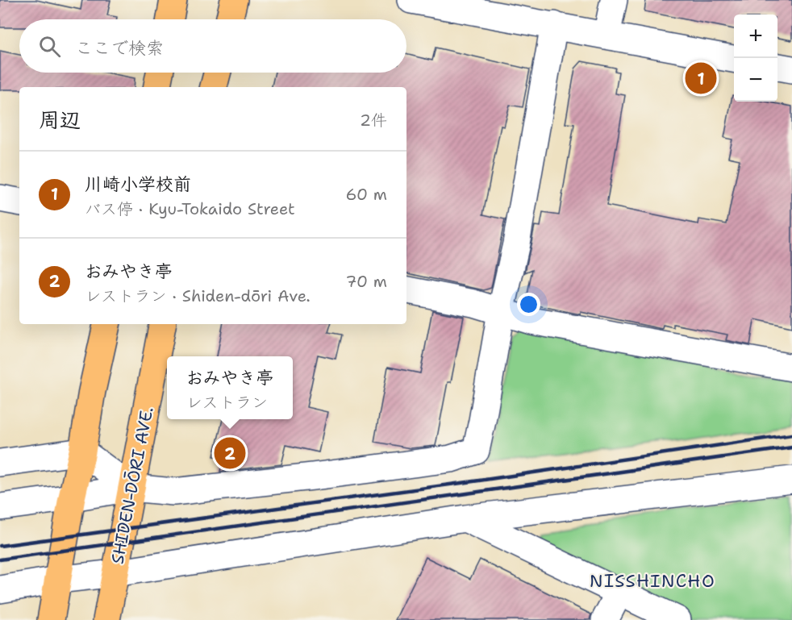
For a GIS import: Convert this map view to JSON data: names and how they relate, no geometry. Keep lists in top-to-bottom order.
{
  "streets": {
    "main road": ["SHIDEN-DŌRI AVE."]
  },
  "districts": ["NISSHINCHO"],
  "page": {
    "map_buttons": ["+", "−"],
    "search": "ここで検索",
    "pins": ["1", "2"],
    "heading": ["周辺", "2件"],
    "list": [
      {
        "mark": "1",
        "name": "川崎小学校前",
        "note": "バス停 · Kyu-Tokaido Street",
        "value": "60 m"
      },
      {
        "mark": "2",
        "name": "おみやき亭",
        "note": "レストラン · Shiden-dōri Ave.",
        "value": "70 m"
      }
    ],
    "popup": ["おみやき亭", "レストラン"]
  }
}
